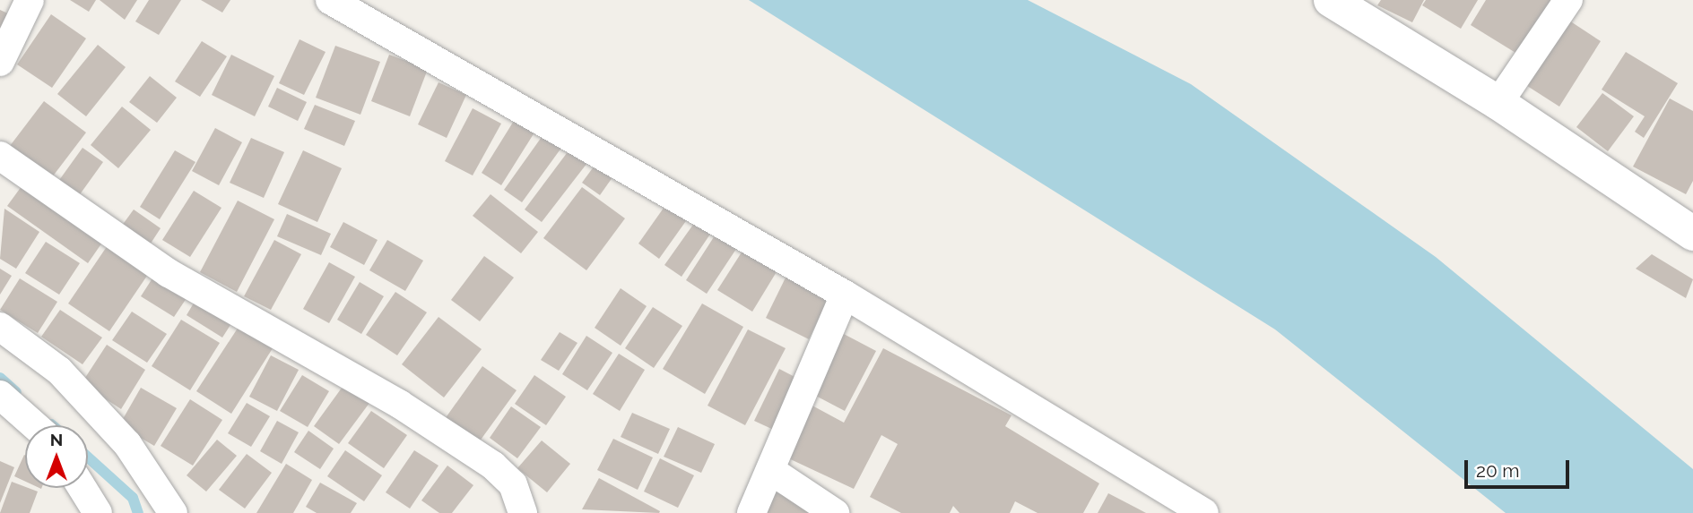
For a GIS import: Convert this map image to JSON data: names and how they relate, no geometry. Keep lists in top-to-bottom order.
{
  "scale_bar": "20 m",
  "north": "top"
}
